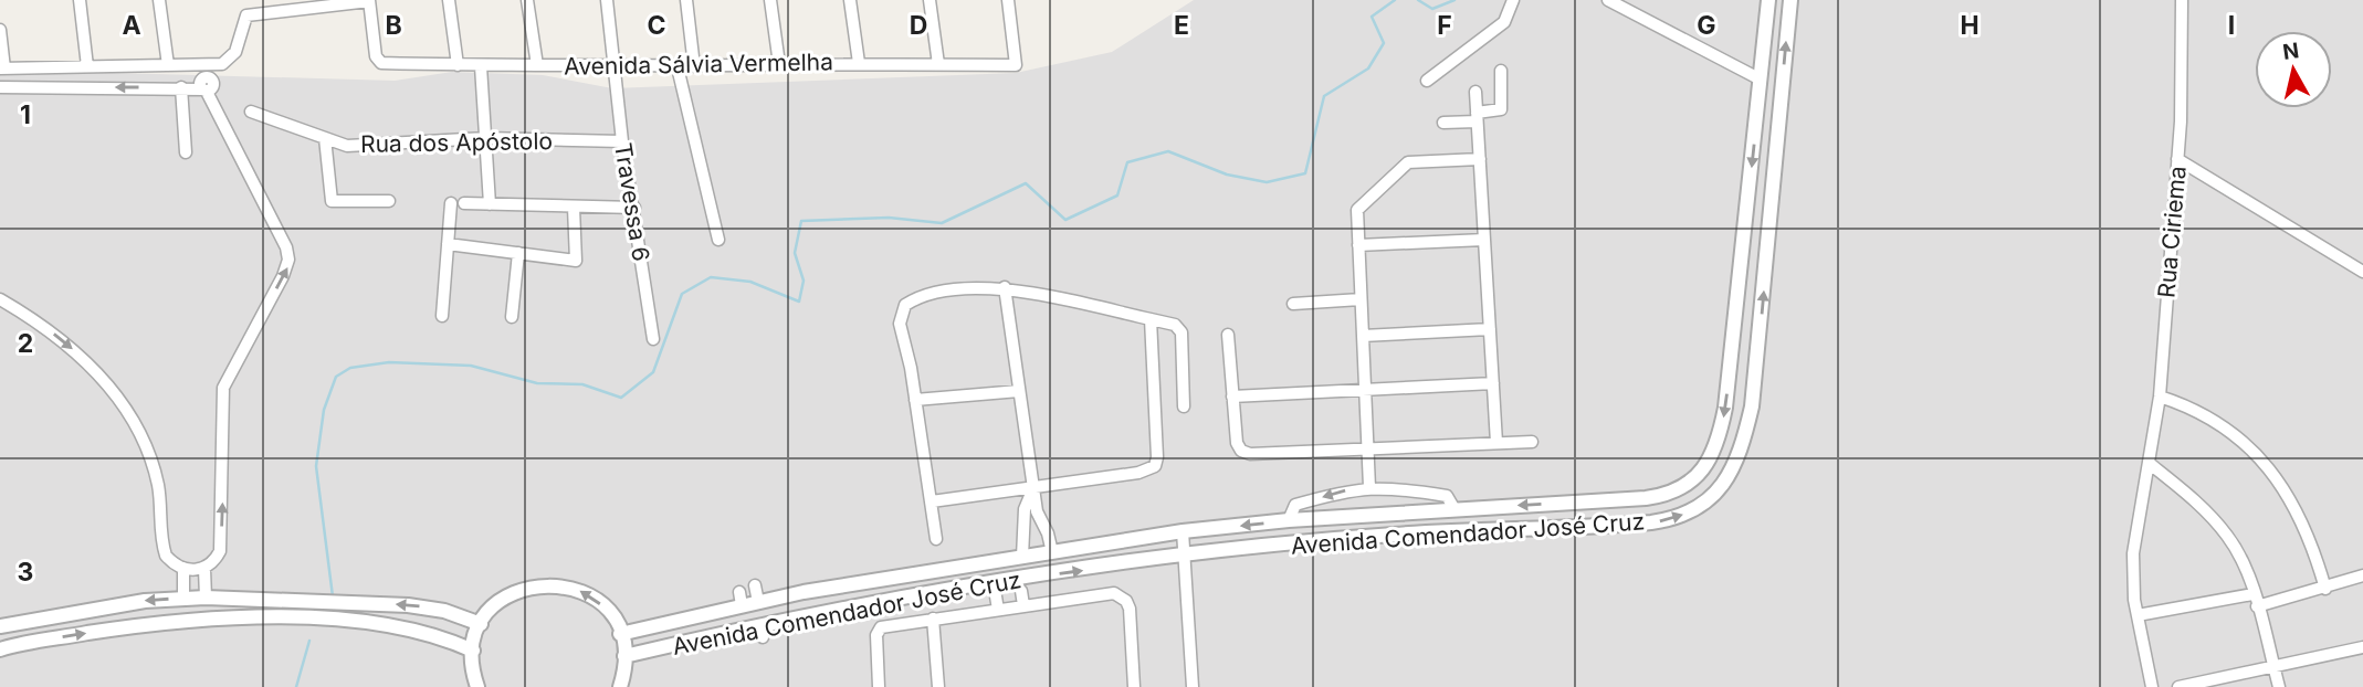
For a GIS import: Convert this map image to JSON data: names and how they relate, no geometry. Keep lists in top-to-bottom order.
{
  "streets": {
    "street": [
      "Avenida Sálvia Vermelha",
      "Rua dos Apóstolo",
      "Travessa 6",
      "Rua Ciriema",
      "Avenida Comendador José Cruz"
    ]
  },
  "crossings": [
    ["Avenida Sálvia Vermelha", "Travessa 6"],
    ["Rua dos Apóstolo", "Travessa 6"]
  ],
  "north": "top",
  "grid": {
    "columns": [
      "A",
      "B",
      "C",
      "D",
      "E",
      "F",
      "G",
      "H",
      "I"
    ],
    "rows": ["1", "2", "3"]
  }
}
